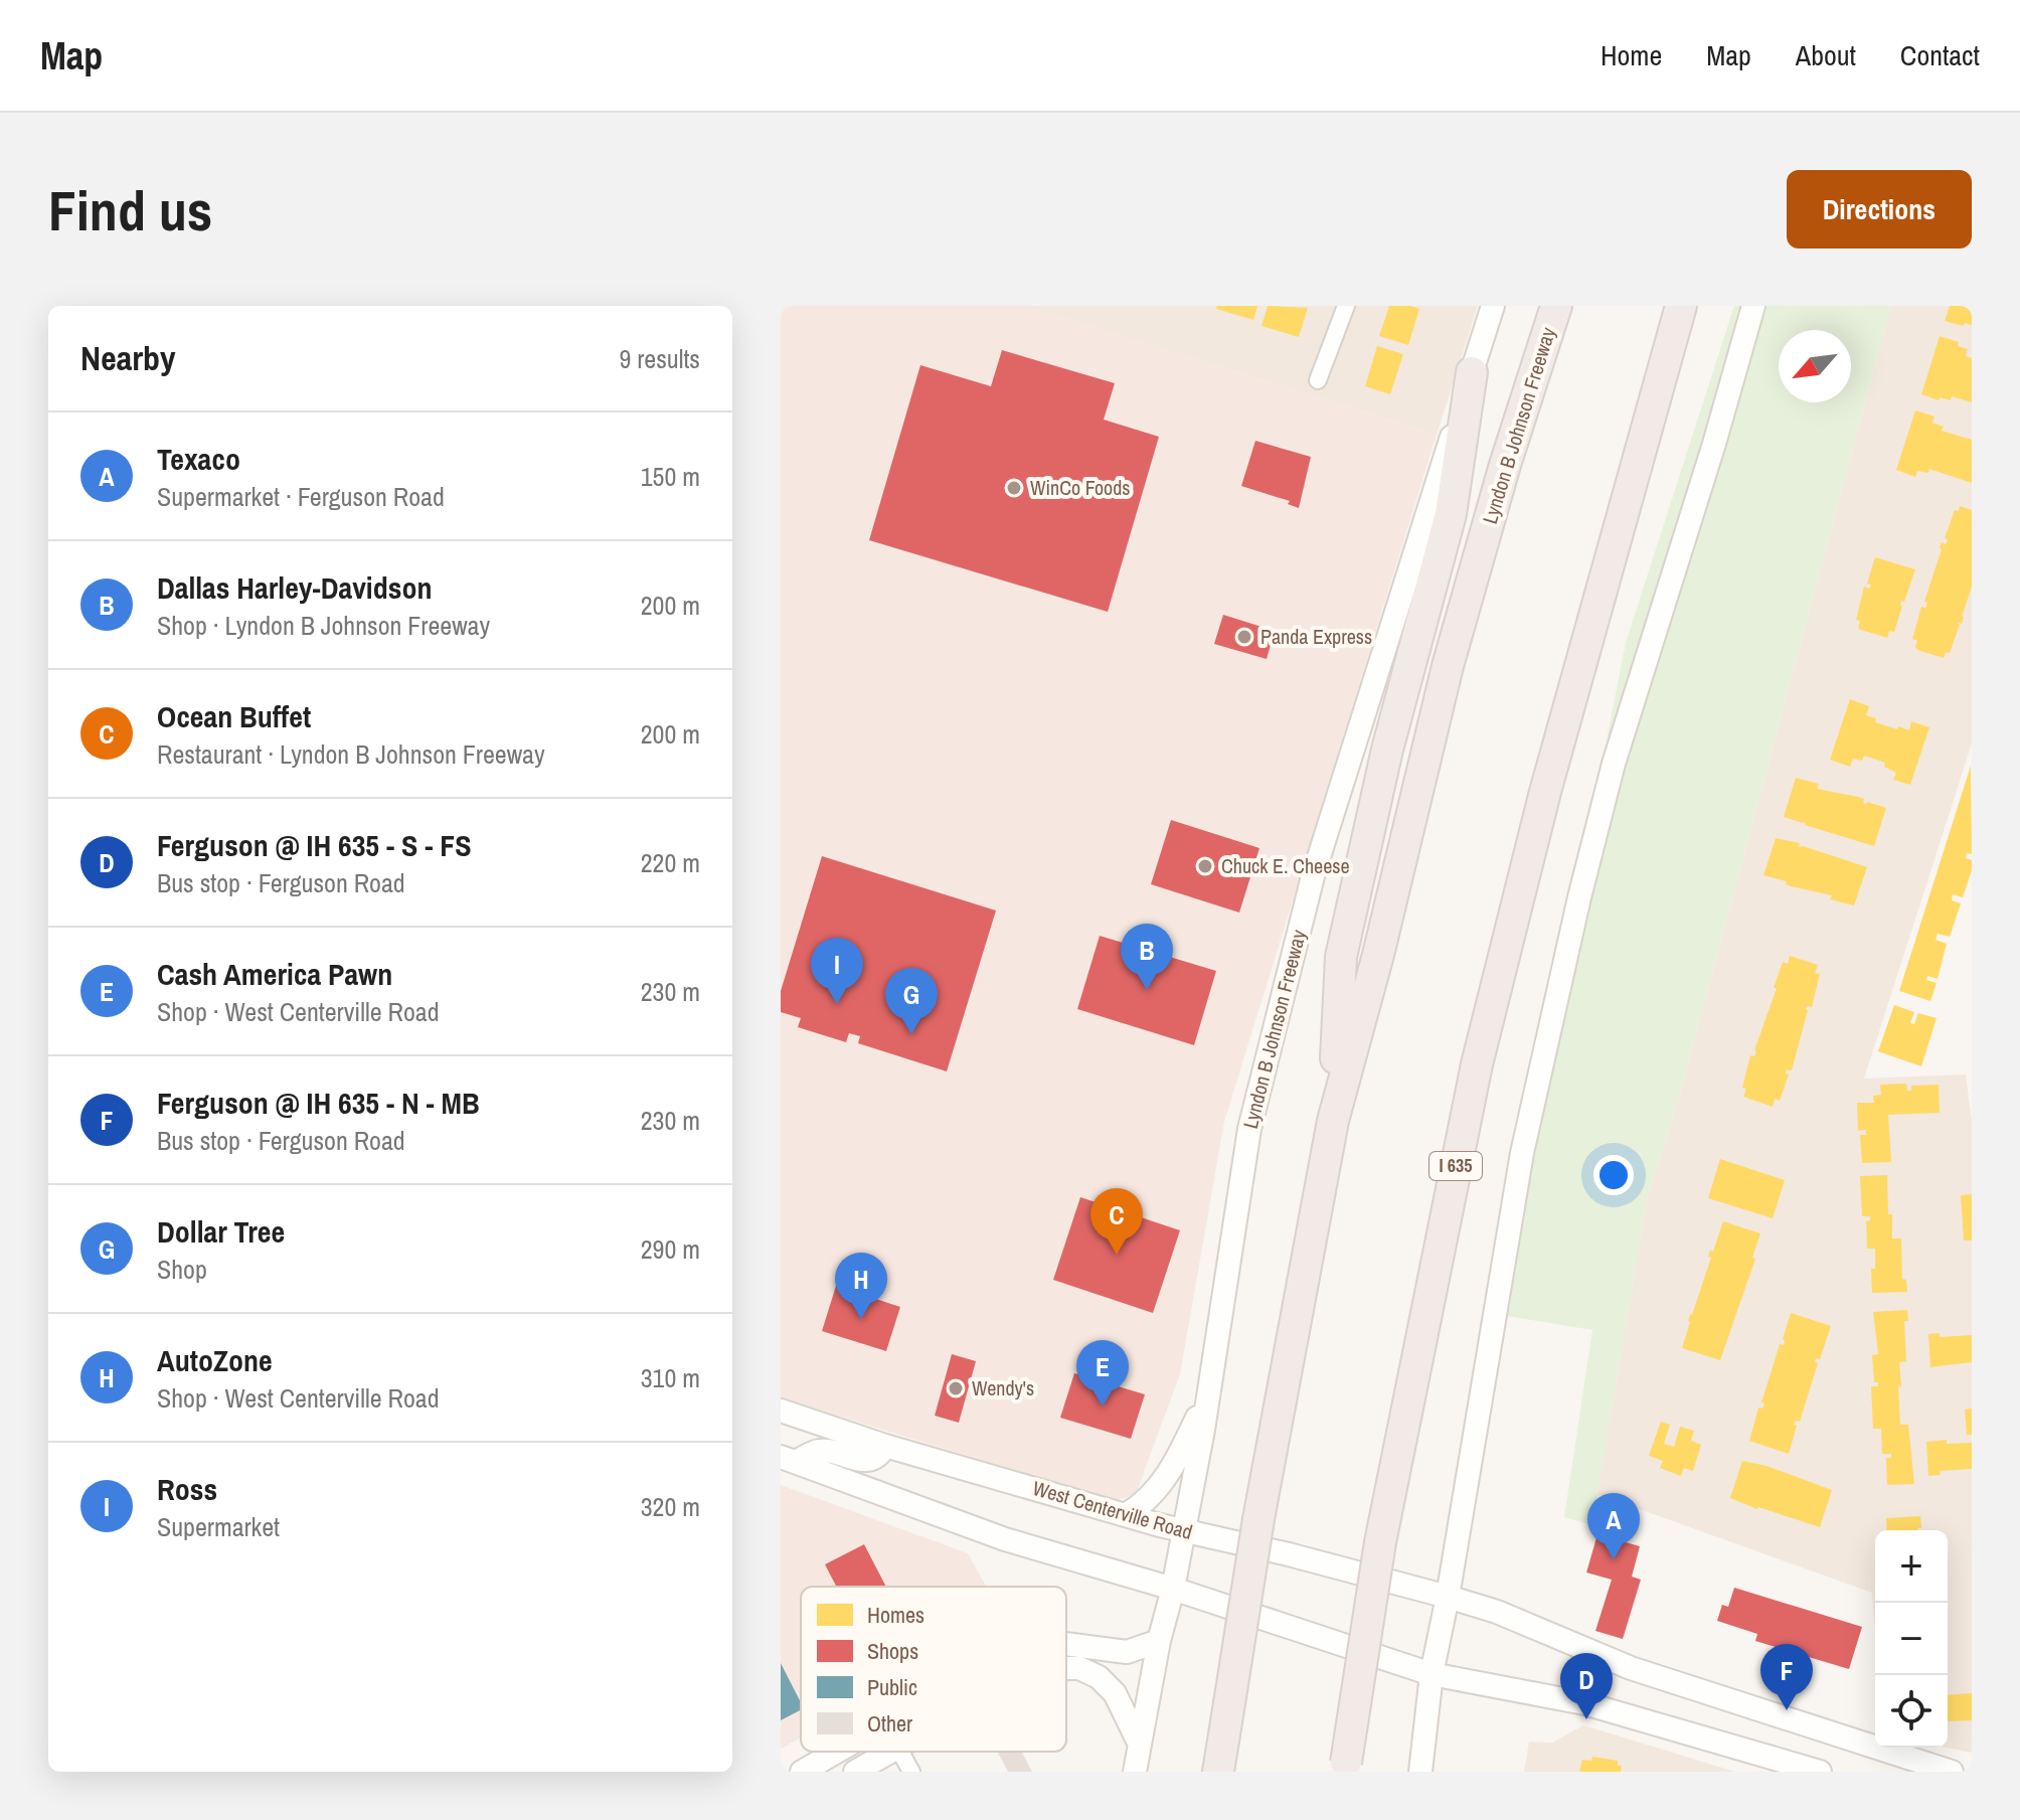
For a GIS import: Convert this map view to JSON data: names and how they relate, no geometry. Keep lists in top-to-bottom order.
{
  "streets": {
    "highway": ["Lyndon B Johnson Freeway", "I 635"],
    "main road": ["West Centerville Road"]
  },
  "crossings": [
    ["Lyndon B Johnson Freeway", "West Centerville Road"]
  ],
  "places": [
    "WinCo Foods",
    "Panda Express",
    "Chuck E. Cheese",
    "Wendy's"
  ],
  "legend": [
    "Homes",
    "Shops",
    "Public",
    "Other"
  ],
  "north": "bottom left",
  "page": {
    "header": "Map",
    "nav": [
      "Home",
      "Map",
      "About",
      "Contact"
    ],
    "buttons": "Directions",
    "title": "Find us",
    "heading": ["Nearby", "9 results"],
    "list": [
      {
        "mark": "A",
        "name": "Texaco",
        "note": "Supermarket · Ferguson Road",
        "value": "150 m"
      },
      {
        "mark": "B",
        "name": "Dallas Harley-Davidson",
        "note": "Shop · Lyndon B Johnson Freeway",
        "value": "200 m"
      },
      {
        "mark": "C",
        "name": "Ocean Buffet",
        "note": "Restaurant · Lyndon B Johnson Freeway",
        "value": "200 m"
      },
      {
        "mark": "D",
        "name": "Ferguson @ IH 635 - S - FS",
        "note": "Bus stop · Ferguson Road",
        "value": "220 m"
      },
      {
        "mark": "E",
        "name": "Cash America Pawn",
        "note": "Shop · West Centerville Road",
        "value": "230 m"
      },
      {
        "mark": "F",
        "name": "Ferguson @ IH 635 - N - MB",
        "note": "Bus stop · Ferguson Road",
        "value": "230 m"
      },
      {
        "mark": "G",
        "name": "Dollar Tree",
        "note": "Shop",
        "value": "290 m"
      },
      {
        "mark": "H",
        "name": "AutoZone",
        "note": "Shop · West Centerville Road",
        "value": "310 m"
      },
      {
        "mark": "I",
        "name": "Ross",
        "note": "Supermarket",
        "value": "320 m"
      }
    ],
    "pins": [
      "B",
      "I",
      "G",
      "C",
      "H",
      "E",
      "A",
      "F",
      "D"
    ],
    "map_buttons": ["+", "−"]
  }
}
